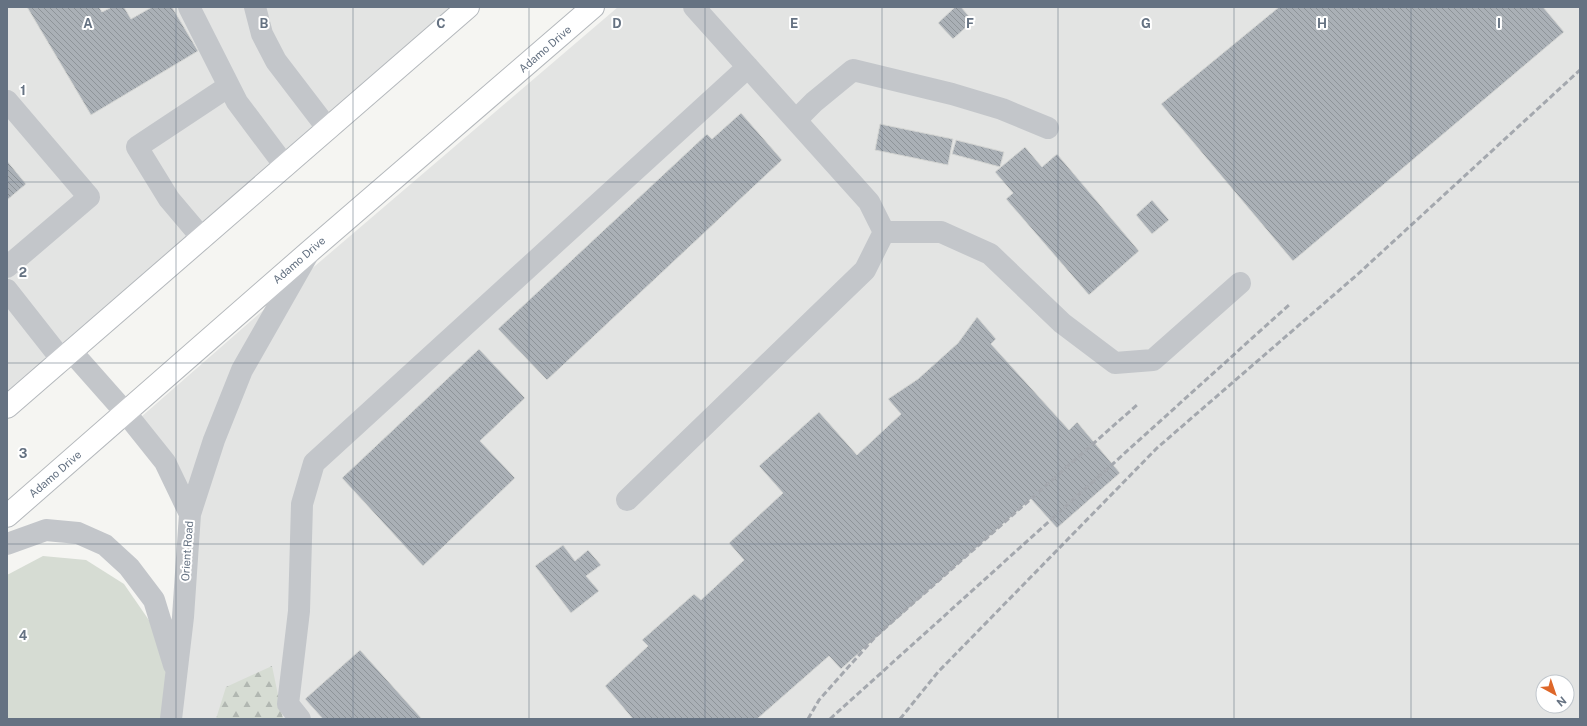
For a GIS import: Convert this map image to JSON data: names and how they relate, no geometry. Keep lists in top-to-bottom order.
{
  "streets": {
    "main road": ["Adamo Drive"],
    "street": ["Orient Road"]
  },
  "crossings": [
    ["Adamo Drive", "Orient Road"]
  ],
  "north": "bottom right",
  "grid": {
    "columns": [
      "A",
      "B",
      "C",
      "D",
      "E",
      "F",
      "G",
      "H",
      "I"
    ],
    "rows": [
      "1",
      "2",
      "3",
      "4"
    ]
  }
}
